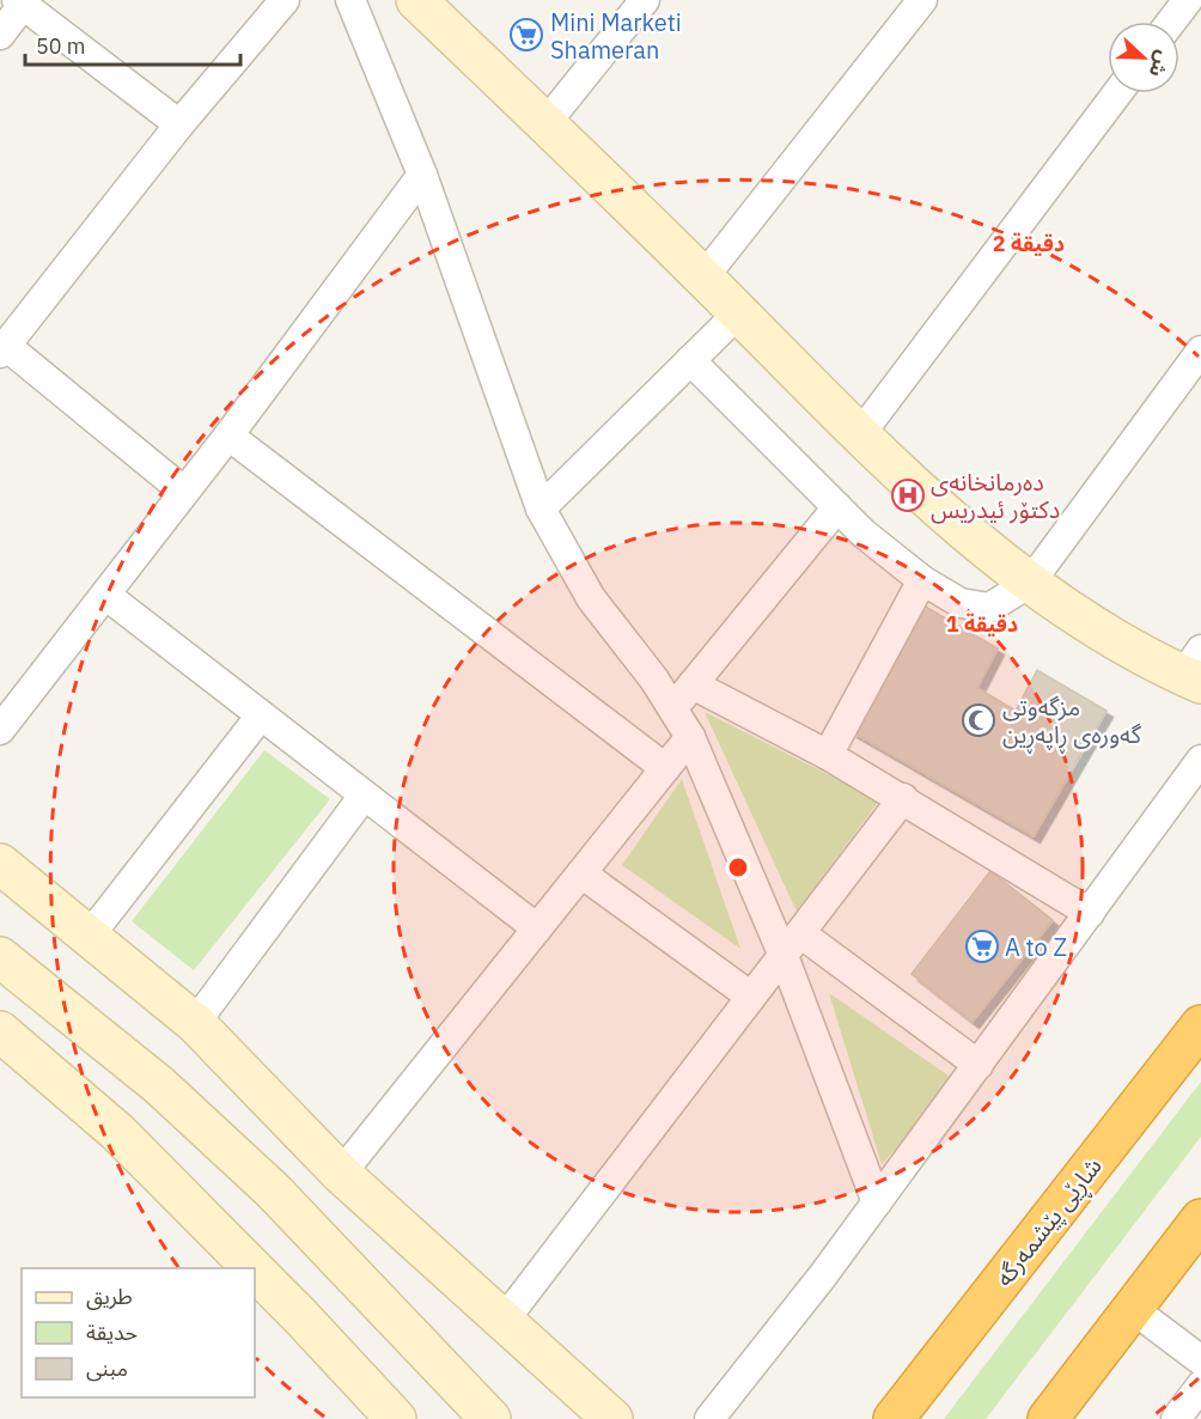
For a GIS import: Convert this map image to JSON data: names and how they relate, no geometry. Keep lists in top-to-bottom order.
{
  "streets": {
    "highway": ["شاڕێی پێشمەرگە"]
  },
  "places": {
    "supermarket": ["Mini Marketi Shameran", "A to Z"],
    "hospital": ["دەرمانخانەی دکتۆر ئیدریس"],
    "mosque": ["مزگەوتی گەورەی ڕاپەڕین"]
  },
  "legend": ["طريق", "حديقة", "مبنى"],
  "scale_bar": "50 m",
  "north": "right",
  "rings": ["2 دقيقة", "1 دقيقة"]
}
